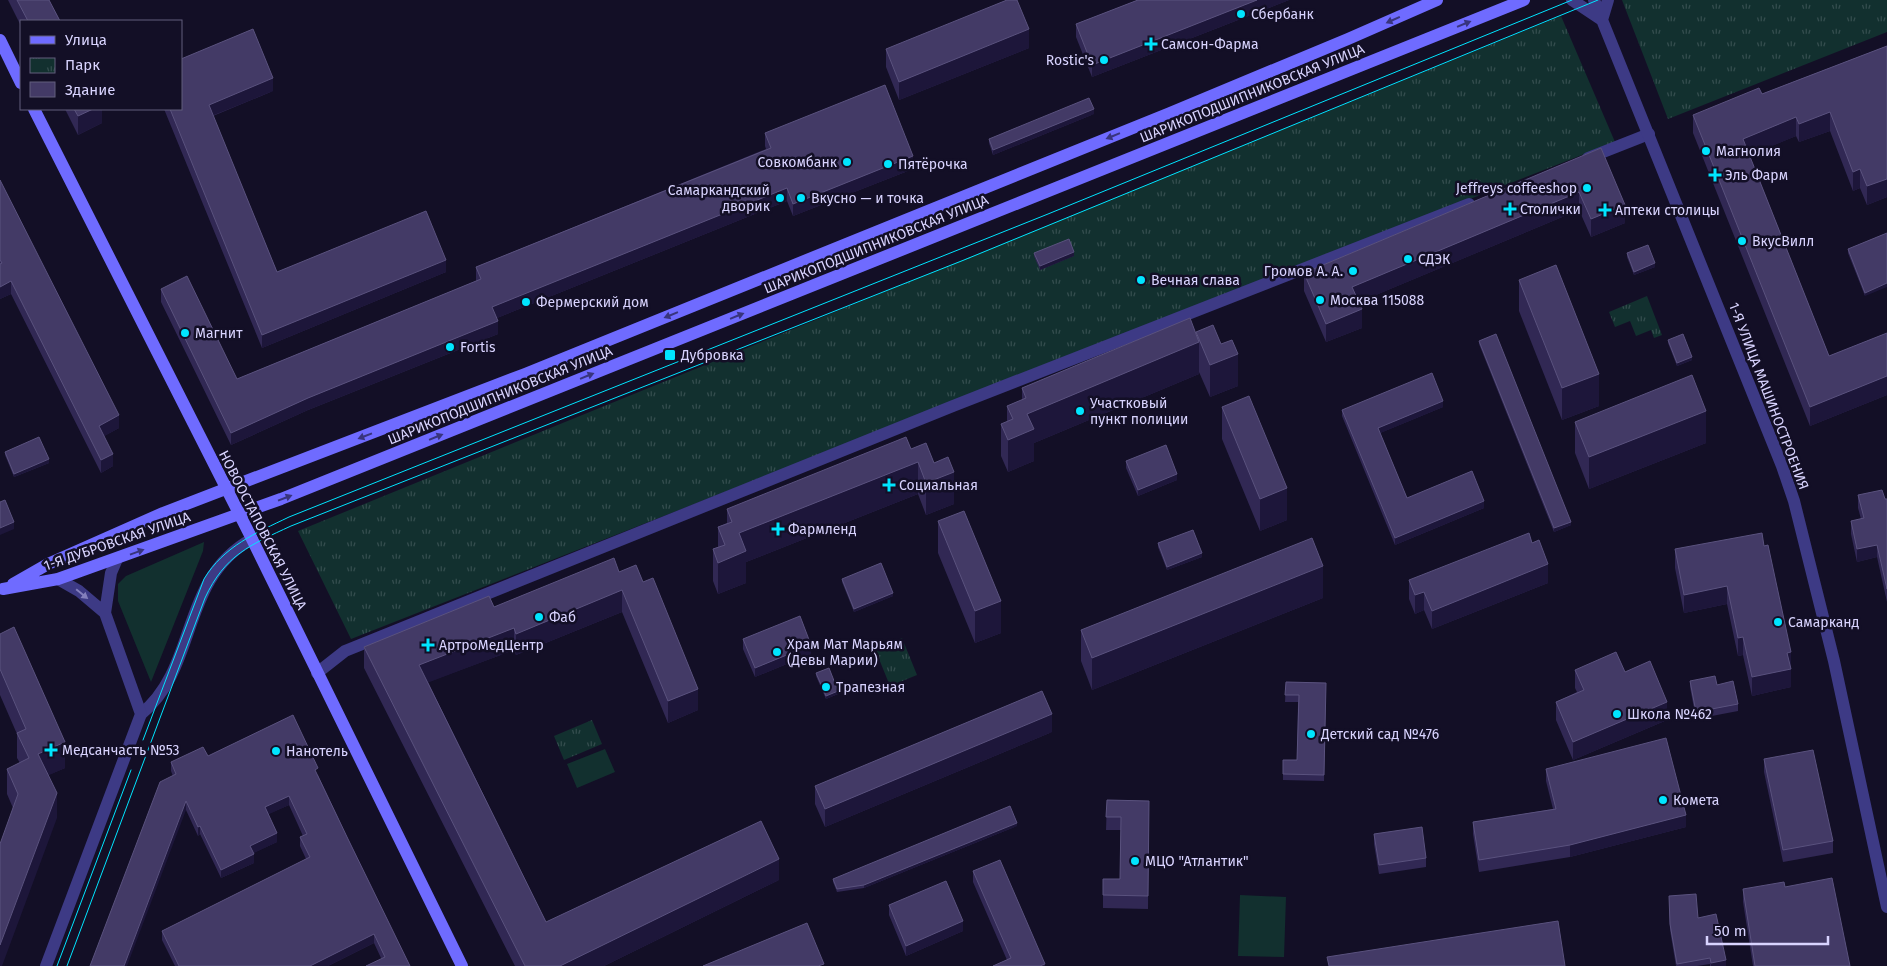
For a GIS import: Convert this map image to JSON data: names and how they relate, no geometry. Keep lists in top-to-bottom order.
{
  "streets": {
    "main road": ["ШАРИКОПОДШИПНИКОВСКАЯ УЛИЦА", "НОВООСТАПОВСКАЯ УЛИЦА", "1-Я ДУБРОВСКАЯ УЛИЦА"],
    "street": ["1-Я УЛИЦА МАШИНОСТРОЕНИЯ"]
  },
  "crossings": [
    ["ШАРИКОПОДШИПНИКОВСКАЯ УЛИЦА", "НОВООСТАПОВСКАЯ УЛИЦА"],
    ["ШАРИКОПОДШИПНИКОВСКАЯ УЛИЦА", "1-Я ДУБРОВСКАЯ УЛИЦА"],
    ["НОВООСТАПОВСКАЯ УЛИЦА", "1-Я ДУБРОВСКАЯ УЛИЦА"]
  ],
  "places": {
    "other": [
      "Сбербанк",
      "Rostic's",
      "Магнолия",
      "Совкомбанк",
      "Пятёрочка",
      "Jeffreys coffeeshop",
      "Самаркандский дворик",
      "Вкусно — и точка",
      "ВкусВилл",
      "СДЭК",
      "Громов А. А.",
      "Вечная слава",
      "Москва 115088",
      "Фермерский дом",
      "Магнит",
      "Fortis",
      "Участковый пункт полиции",
      "Фаб",
      "Самарканд",
      "Храм Мат Марьям (Девы Марии)",
      "Трапезная",
      "Школа №462",
      "Детский сад №476",
      "Нанотель",
      "Комета",
      "МЦО \"Атлантик\""
    ],
    "health": [
      "Самсон-Фарма",
      "Эль Фарм",
      "Столички",
      "Аптеки столицы",
      "Социальная",
      "Фармленд",
      "АртроМедЦентр",
      "Медсанчасть №53"
    ],
    "transit": ["Дубровка"]
  },
  "legend": ["Улица", "Парк", "Здание"],
  "scale_bar": "50 m"
}
